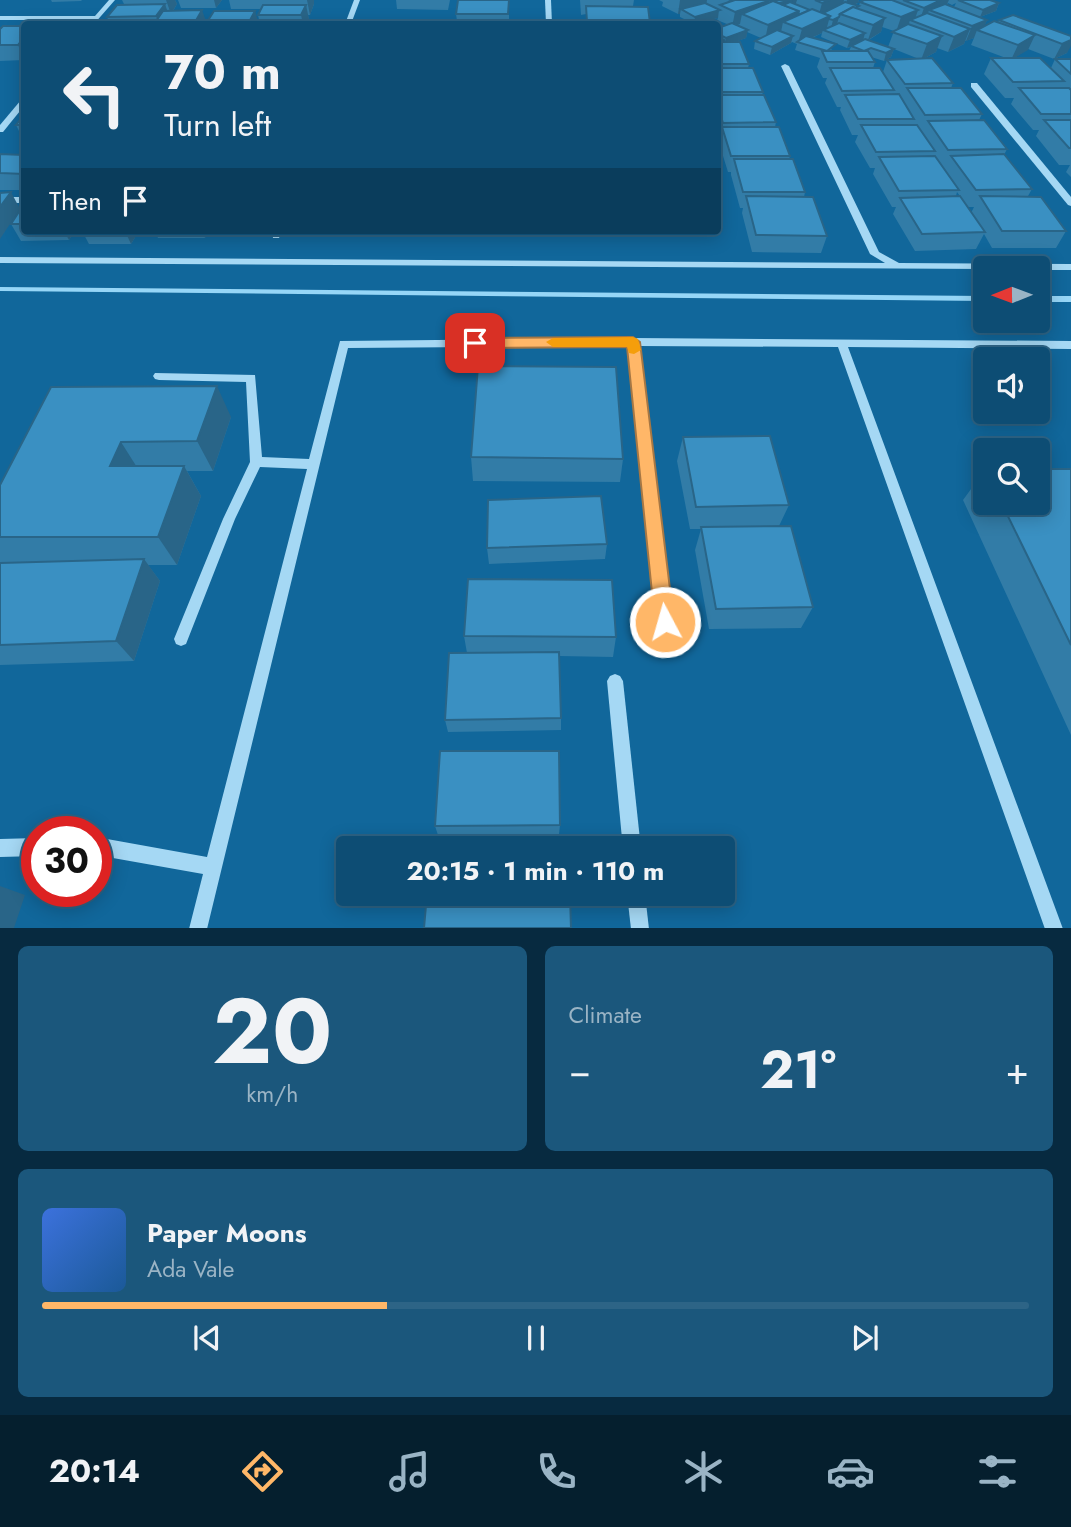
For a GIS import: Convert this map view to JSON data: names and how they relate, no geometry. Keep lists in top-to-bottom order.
{
  "north": "left",
  "page": {
    "turn": ["70 m", "Turn left"],
    "then": "Then",
    "limit": "30",
    "trip": "20:15 · 1 min · 110 m",
    "tile": [
      ["20", "km/h"],
      "Climate"
    ],
    "heat": ["−", "21°", "+"],
    "song": ["Paper Moons", "Ada Vale"],
    "tabs": "20:14"
  }
}
